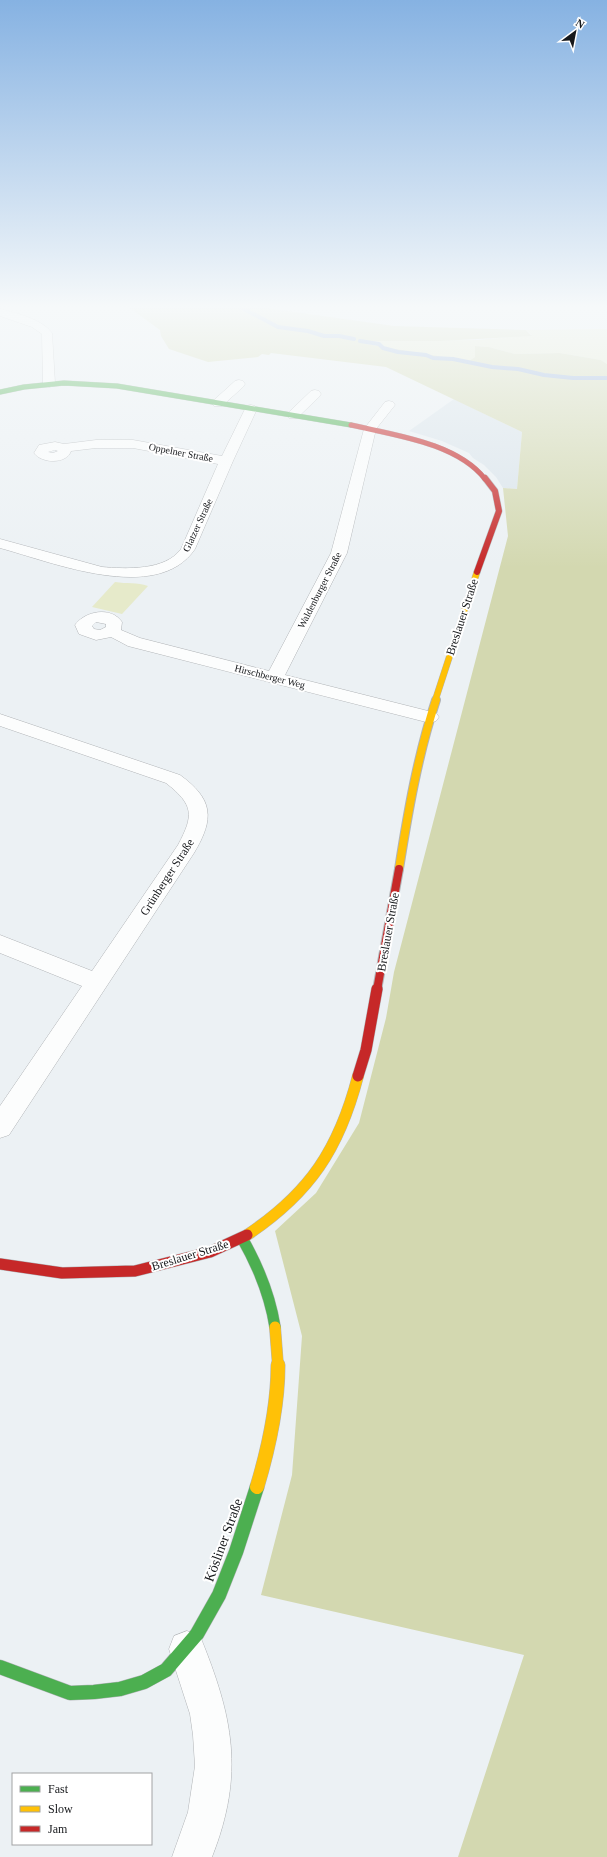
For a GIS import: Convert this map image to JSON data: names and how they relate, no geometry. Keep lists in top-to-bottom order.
{
  "streets": {
    "street": [
      "Oppelner Straße",
      "Glatzer Straße",
      "Waldenburger Straße",
      "Breslauer Straße",
      "Hirschberger Weg",
      "Grünberger Straße",
      "Kösliner Straße"
    ]
  },
  "crossings": [
    ["Oppelner Straße", "Glatzer Straße"],
    ["Glatzer Straße", "Breslauer Straße"],
    ["Waldenburger Straße", "Breslauer Straße"],
    ["Waldenburger Straße", "Hirschberger Weg"],
    ["Breslauer Straße", "Hirschberger Weg"],
    ["Breslauer Straße", "Kösliner Straße"]
  ],
  "legend": ["Fast", "Slow", "Jam"],
  "north": "top right"
}
